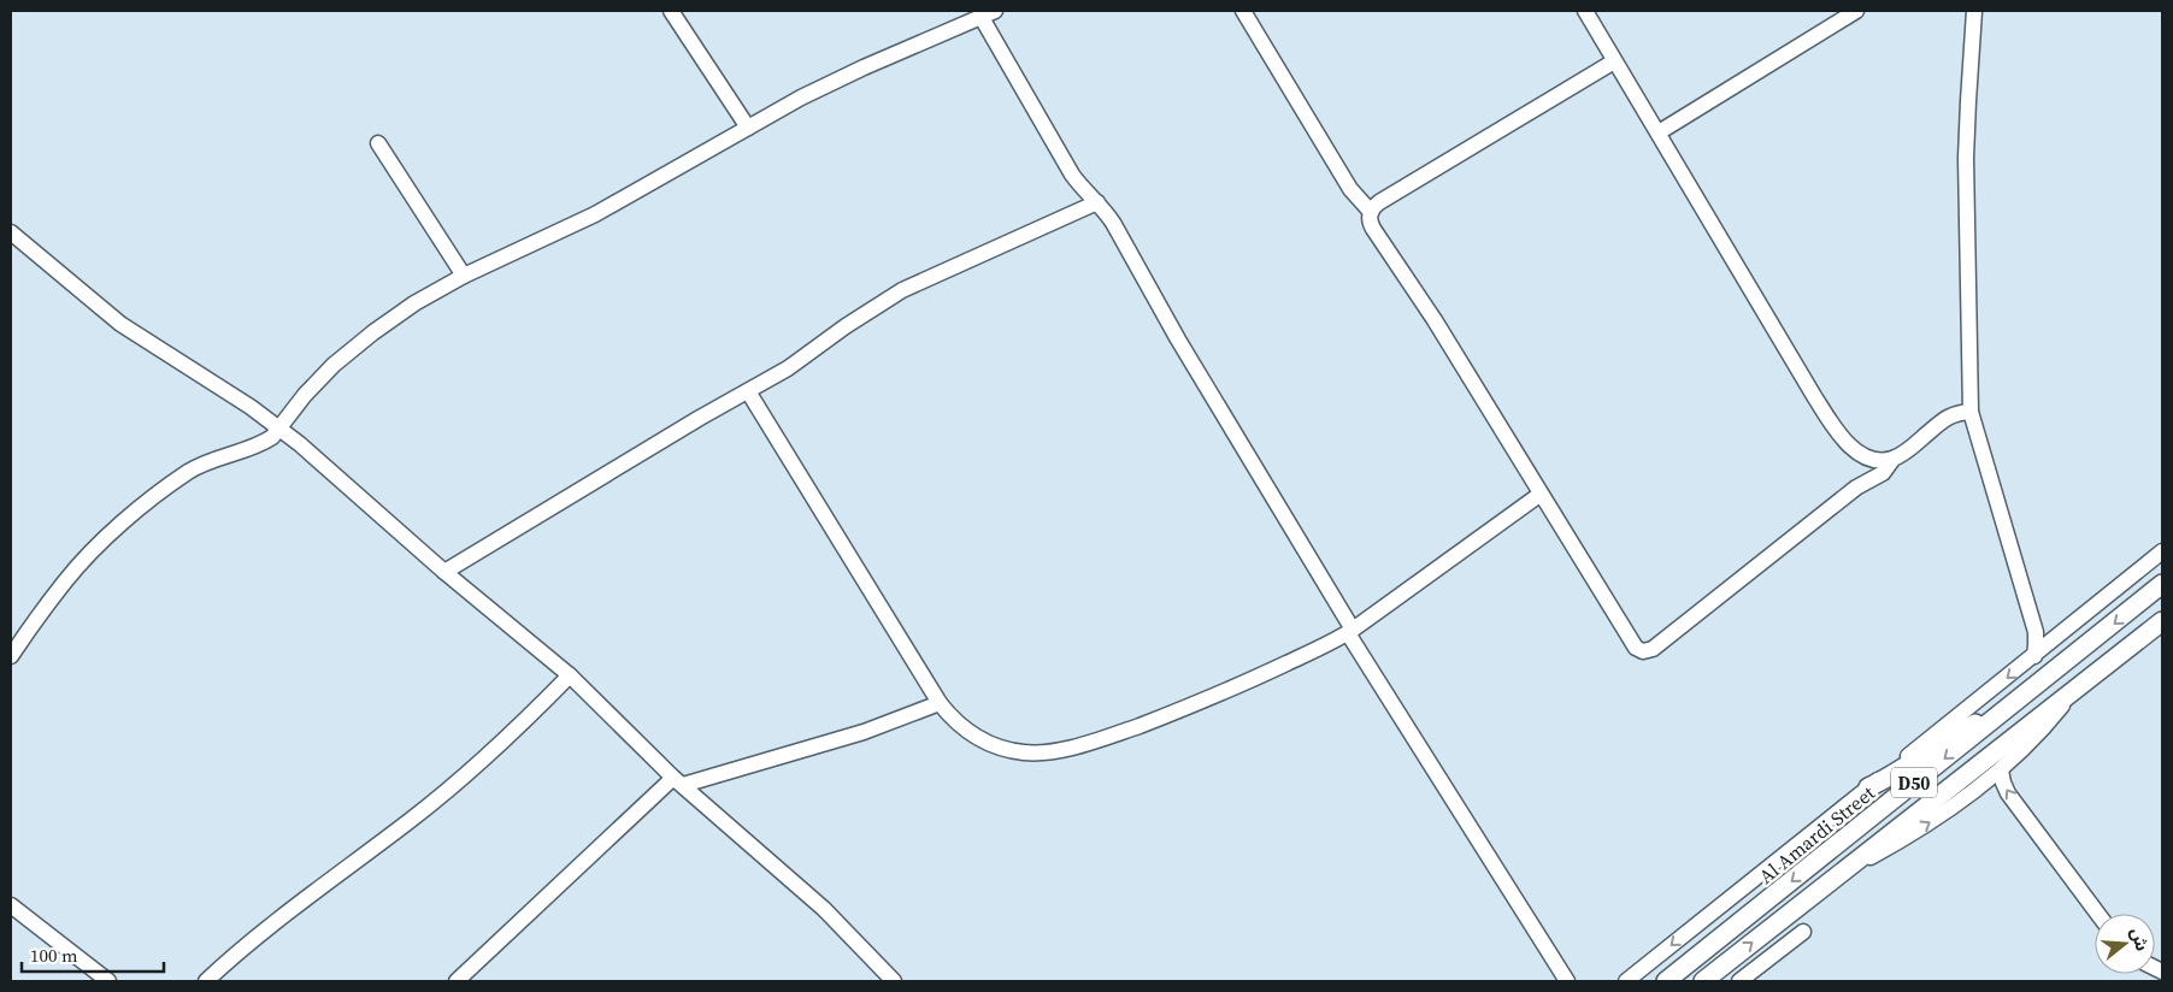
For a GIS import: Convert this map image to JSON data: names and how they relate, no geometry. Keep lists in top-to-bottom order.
{
  "streets": {
    "main road": ["D50", "Al Amardi Street"]
  },
  "scale_bar": "100 m",
  "north": "right"
}
